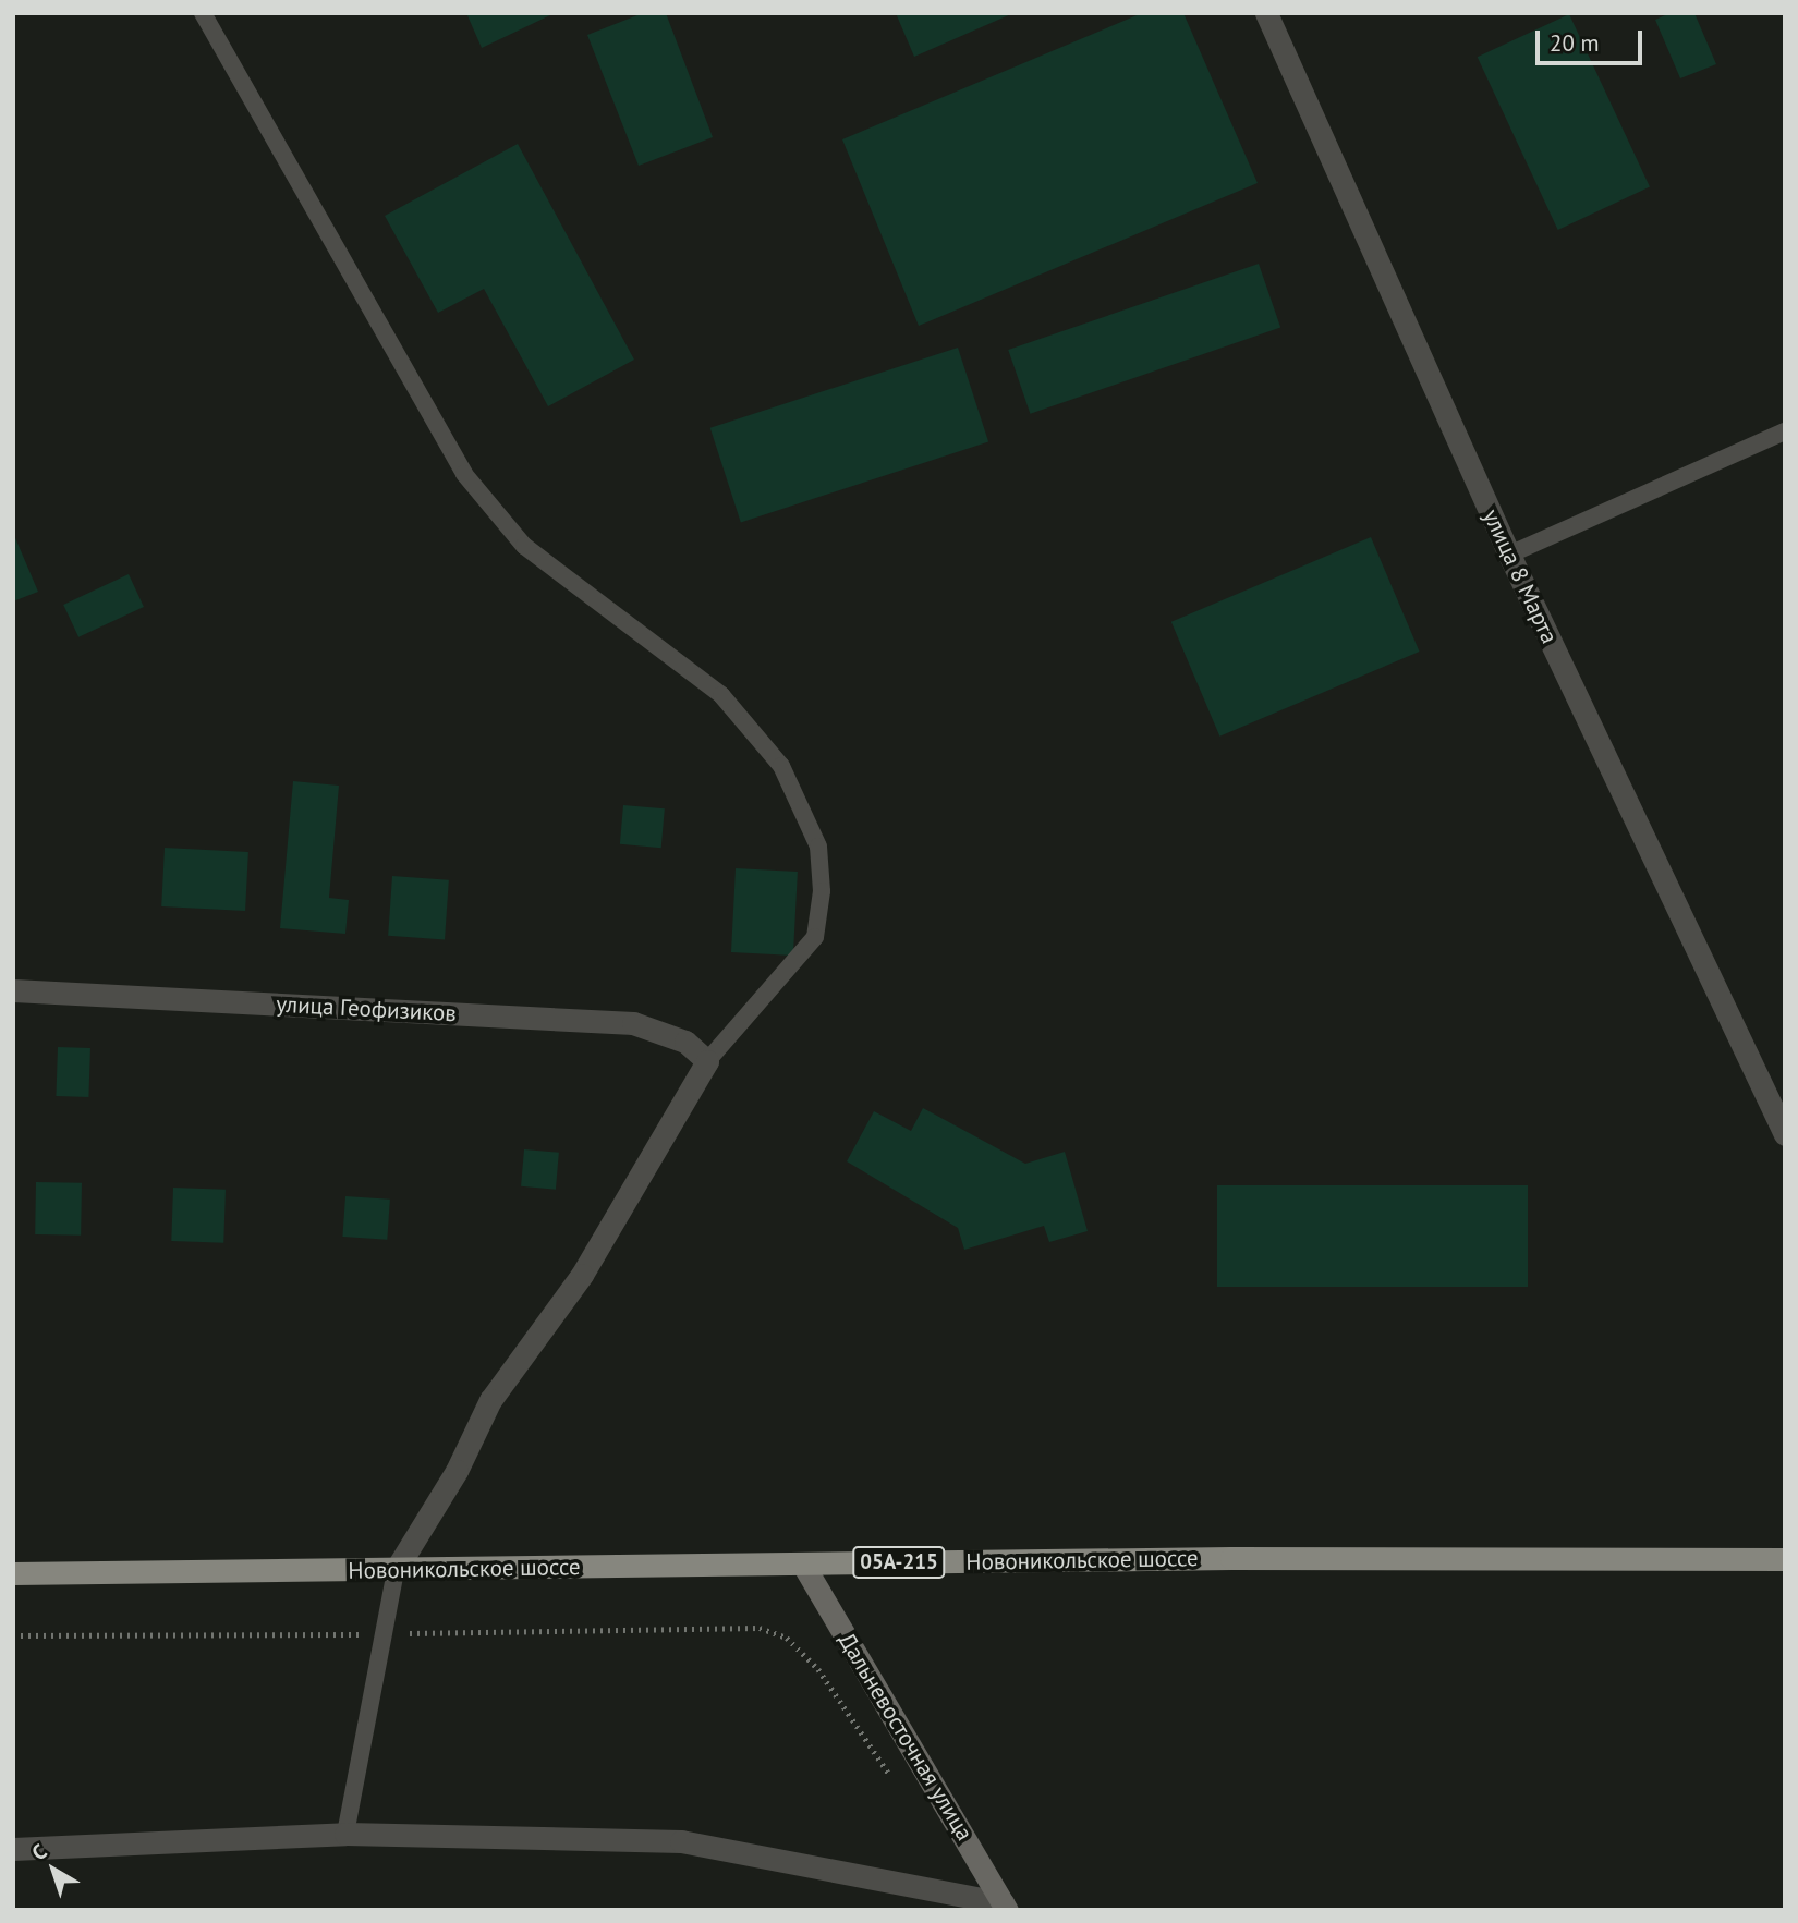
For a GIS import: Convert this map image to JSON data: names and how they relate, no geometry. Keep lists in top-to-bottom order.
{
  "streets": {
    "highway": ["Новоникольское шоссе", "05А-215"],
    "main road": ["Дальневосточная улица"],
    "street": ["улица 8 Марта", "улица Геофизиков"]
  },
  "crossings": [
    ["Новоникольское шоссе", "Дальневосточная улица"]
  ],
  "scale_bar": "20 m",
  "north": "top left"
}
